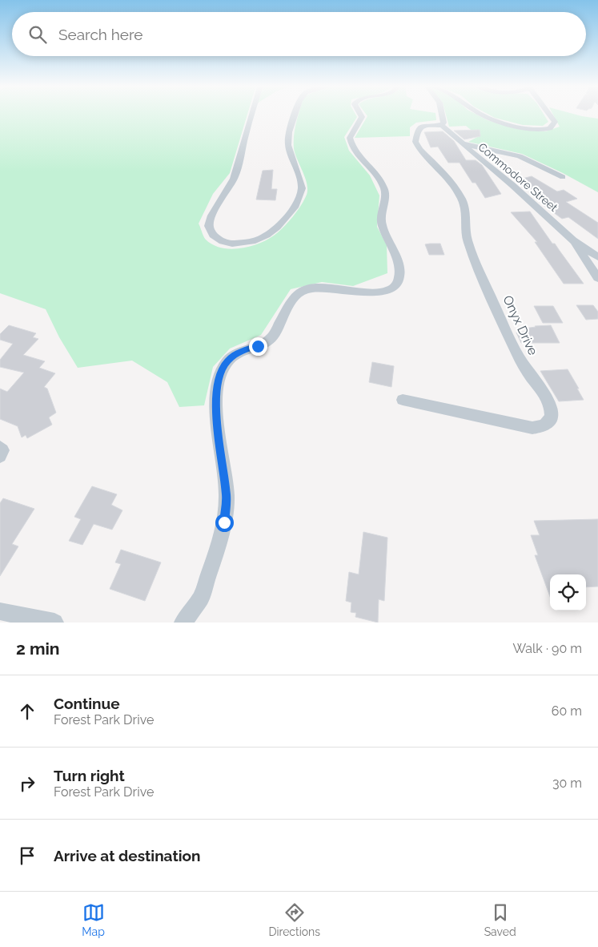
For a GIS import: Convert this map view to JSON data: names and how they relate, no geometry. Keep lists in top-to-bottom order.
{
  "streets": {
    "street": ["Commodore Street", "Onyx Drive"]
  },
  "crossings": [
    ["Commodore Street", "Onyx Drive"]
  ],
  "page": {
    "search": "Search here",
    "heading": ["2 min", "Walk · 90 m"],
    "list": [
      ["Continue", "Forest Park Drive", "60 m"],
      ["Turn right", "Forest Park Drive", "30 m"],
      "Arrive at destination"
    ],
    "nav": ["Map", "Directions", "Saved"]
  }
}
